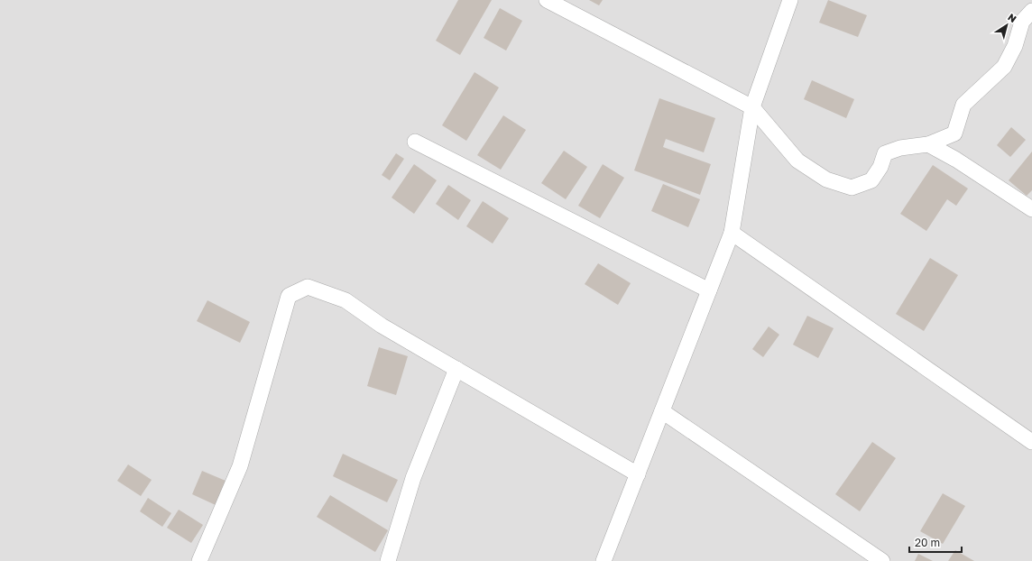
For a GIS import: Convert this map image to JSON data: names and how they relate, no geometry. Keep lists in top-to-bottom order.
{
  "scale_bar": "20 m",
  "north": "top right"
}
